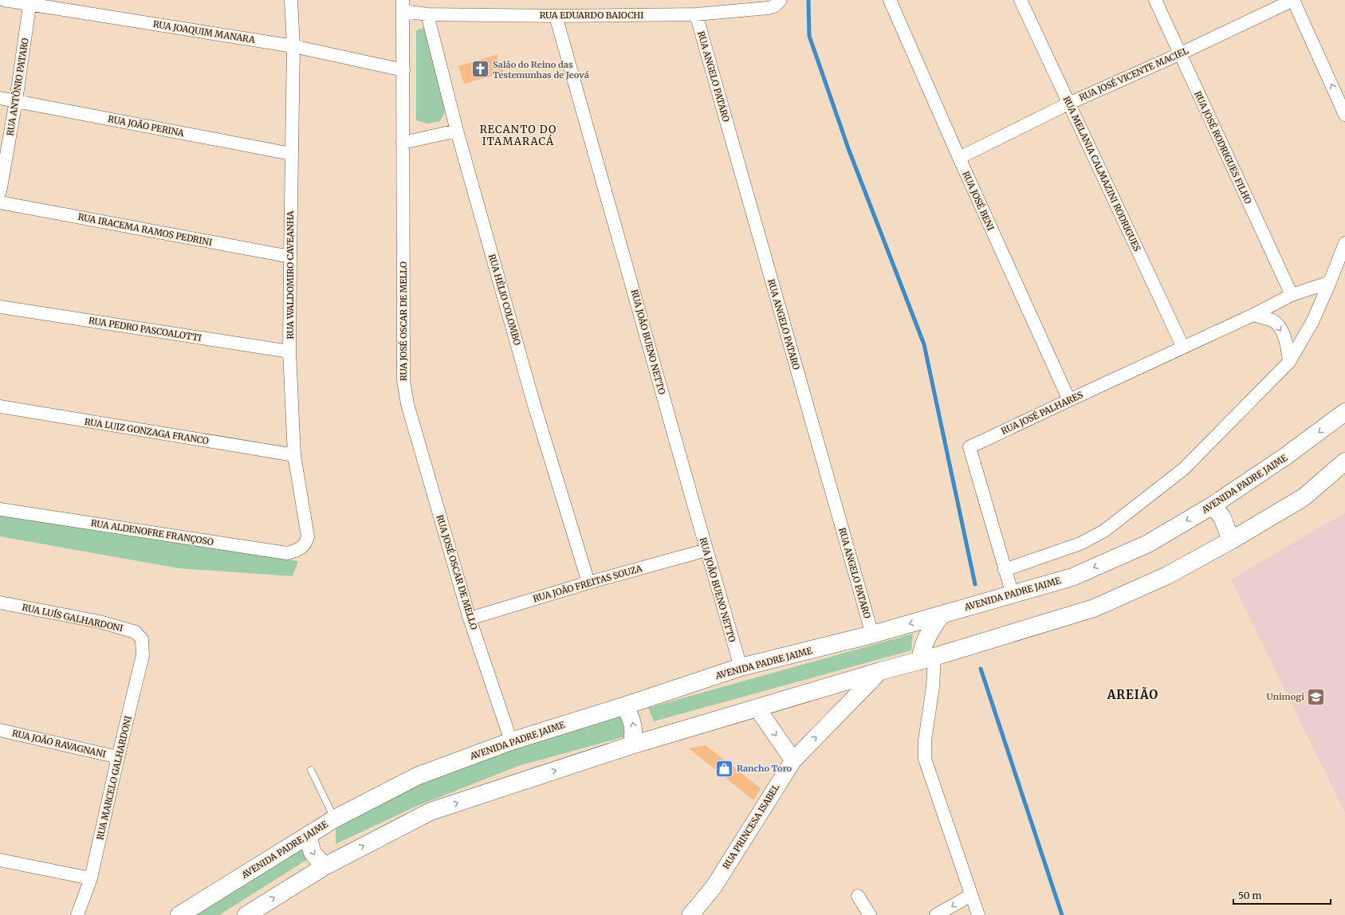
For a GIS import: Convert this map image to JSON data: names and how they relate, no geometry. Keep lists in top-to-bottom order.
{
  "streets": {
    "main road": ["AVENIDA PADRE JAIME"],
    "street": [
      "RUA EDUARDO BAIOCHI",
      "RUA JOAQUIM MANARA",
      "RUA JOSÉ VICENTE MACIEL",
      "RUA ANGELO PATARO",
      "RUA ANTÔNIO PATARO",
      "RUA JOÃO PERINA",
      "RUA JOSÉ RODRIGUES FILHO",
      "RUA MELANIA CALMAZINI RODRIGUES",
      "RUA JOSÉ BENI",
      "RUA IRACEMA RAMOS PEDRINI",
      "RUA WALDOMIRO CAVEANHA",
      "RUA HÉLIO COLOMBO",
      "RUA JOSÉ OSCAR DE MELLO",
      "RUA PEDRO PASCOALOTTI",
      "RUA JOÃO BUENO NETTO",
      "RUA JOSÉ PALHARES",
      "RUA LUIZ GONZAGA FRANCO",
      "RUA ALDENOFRE FRANÇOSO",
      "RUA JOÃO FREITAS SOUZA",
      "RUA LUÍS GALHARDONI",
      "RUA JOÃO RAVAGNANI",
      "RUA MARCELO GALHARDONI",
      "RUA PRINCESA ISABEL"
    ]
  },
  "crossings": [
    ["RUA EDUARDO BAIOCHI", "RUA ANGELO PATARO"],
    ["RUA EDUARDO BAIOCHI", "RUA HÉLIO COLOMBO"],
    ["RUA EDUARDO BAIOCHI", "RUA JOSÉ OSCAR DE MELLO"],
    ["RUA EDUARDO BAIOCHI", "RUA JOÃO BUENO NETTO"],
    ["RUA JOAQUIM MANARA", "RUA ANTÔNIO PATARO"],
    ["RUA JOAQUIM MANARA", "RUA WALDOMIRO CAVEANHA"],
    ["RUA JOAQUIM MANARA", "RUA JOSÉ OSCAR DE MELLO"],
    ["RUA JOSÉ VICENTE MACIEL", "RUA JOSÉ RODRIGUES FILHO"],
    ["RUA JOSÉ VICENTE MACIEL", "RUA MELANIA CALMAZINI RODRIGUES"],
    ["RUA JOSÉ VICENTE MACIEL", "RUA JOSÉ BENI"],
    ["RUA ANGELO PATARO", "AVENIDA PADRE JAIME"],
    ["RUA ANTÔNIO PATARO", "RUA JOÃO PERINA"],
    ["RUA JOÃO PERINA", "RUA WALDOMIRO CAVEANHA"],
    ["RUA JOSÉ RODRIGUES FILHO", "RUA JOSÉ PALHARES"],
    ["RUA MELANIA CALMAZINI RODRIGUES", "RUA JOSÉ PALHARES"],
    ["RUA JOSÉ BENI", "RUA JOSÉ PALHARES"],
    ["RUA IRACEMA RAMOS PEDRINI", "RUA WALDOMIRO CAVEANHA"],
    ["RUA WALDOMIRO CAVEANHA", "RUA PEDRO PASCOALOTTI"],
    ["RUA WALDOMIRO CAVEANHA", "RUA LUIZ GONZAGA FRANCO"],
    ["RUA WALDOMIRO CAVEANHA", "RUA ALDENOFRE FRANÇOSO"],
    ["RUA HÉLIO COLOMBO", "RUA JOÃO FREITAS SOUZA"],
    ["RUA JOSÉ OSCAR DE MELLO", "AVENIDA PADRE JAIME"],
    ["RUA JOSÉ OSCAR DE MELLO", "RUA JOÃO FREITAS SOUZA"],
    ["RUA JOÃO BUENO NETTO", "AVENIDA PADRE JAIME"],
    ["RUA JOÃO BUENO NETTO", "RUA JOÃO FREITAS SOUZA"],
    ["RUA JOSÉ PALHARES", "AVENIDA PADRE JAIME"],
    ["RUA LUÍS GALHARDONI", "RUA MARCELO GALHARDONI"],
    ["RUA JOÃO RAVAGNANI", "RUA MARCELO GALHARDONI"]
  ],
  "one_way": ["RUA PRINCESA ISABEL"],
  "districts": ["RECANTO DO ITAMARACÁ", "AREIÃO"],
  "places": {
    "church": ["Salão do Reino das Testemunhas de Jeová"],
    "school or university": ["Unimogi"],
    "shop": ["Rancho Toro"]
  },
  "scale_bar": "50 m"
}
